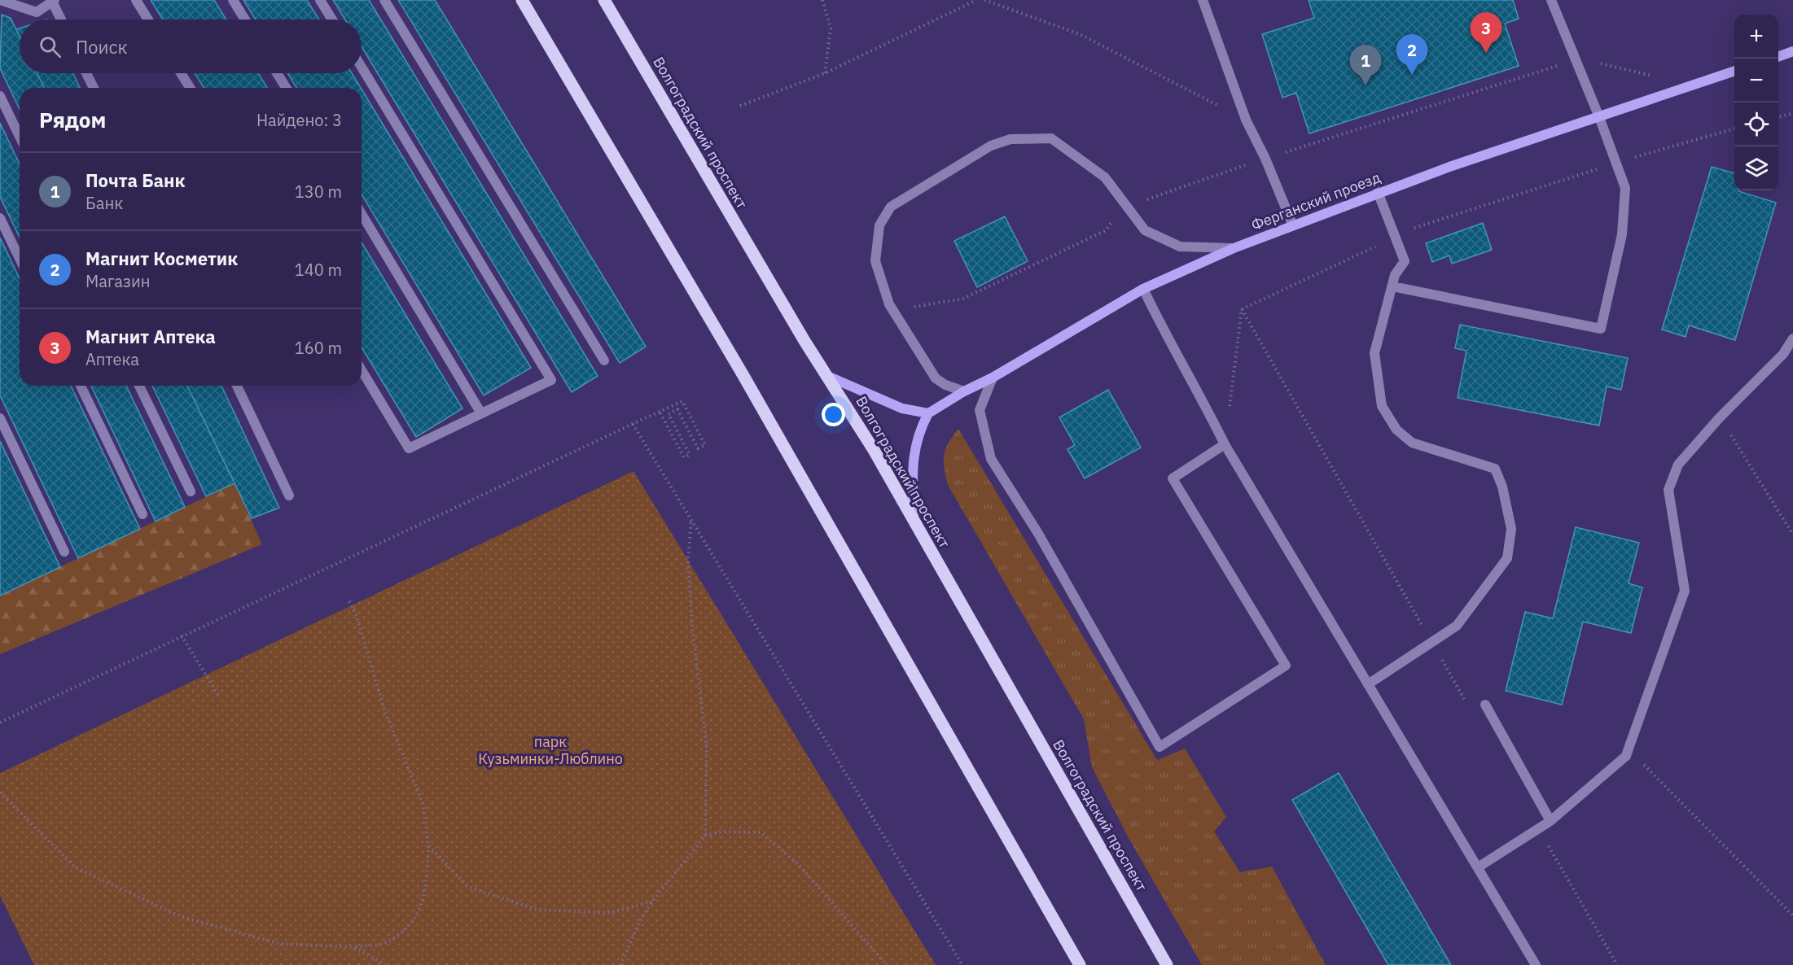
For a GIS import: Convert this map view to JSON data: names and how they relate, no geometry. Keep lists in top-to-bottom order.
{
  "streets": {
    "main road": ["Волгоградский проспект"],
    "street": ["Ферганский проезд"]
  },
  "parks": ["парк Кузьминки-Люблино"],
  "page": {
    "pins": ["3", "2", "1"],
    "map_buttons": ["+", "−"],
    "search": "Поиск",
    "heading": ["Рядом", "Найдено: 3"],
    "list": [
      {
        "mark": "1",
        "name": "Почта Банк",
        "note": "Банк",
        "value": "130 m"
      },
      {
        "mark": "2",
        "name": "Магнит Косметик",
        "note": "Магазин",
        "value": "140 m"
      },
      {
        "mark": "3",
        "name": "Магнит Аптека",
        "note": "Аптека",
        "value": "160 m"
      }
    ]
  }
}
